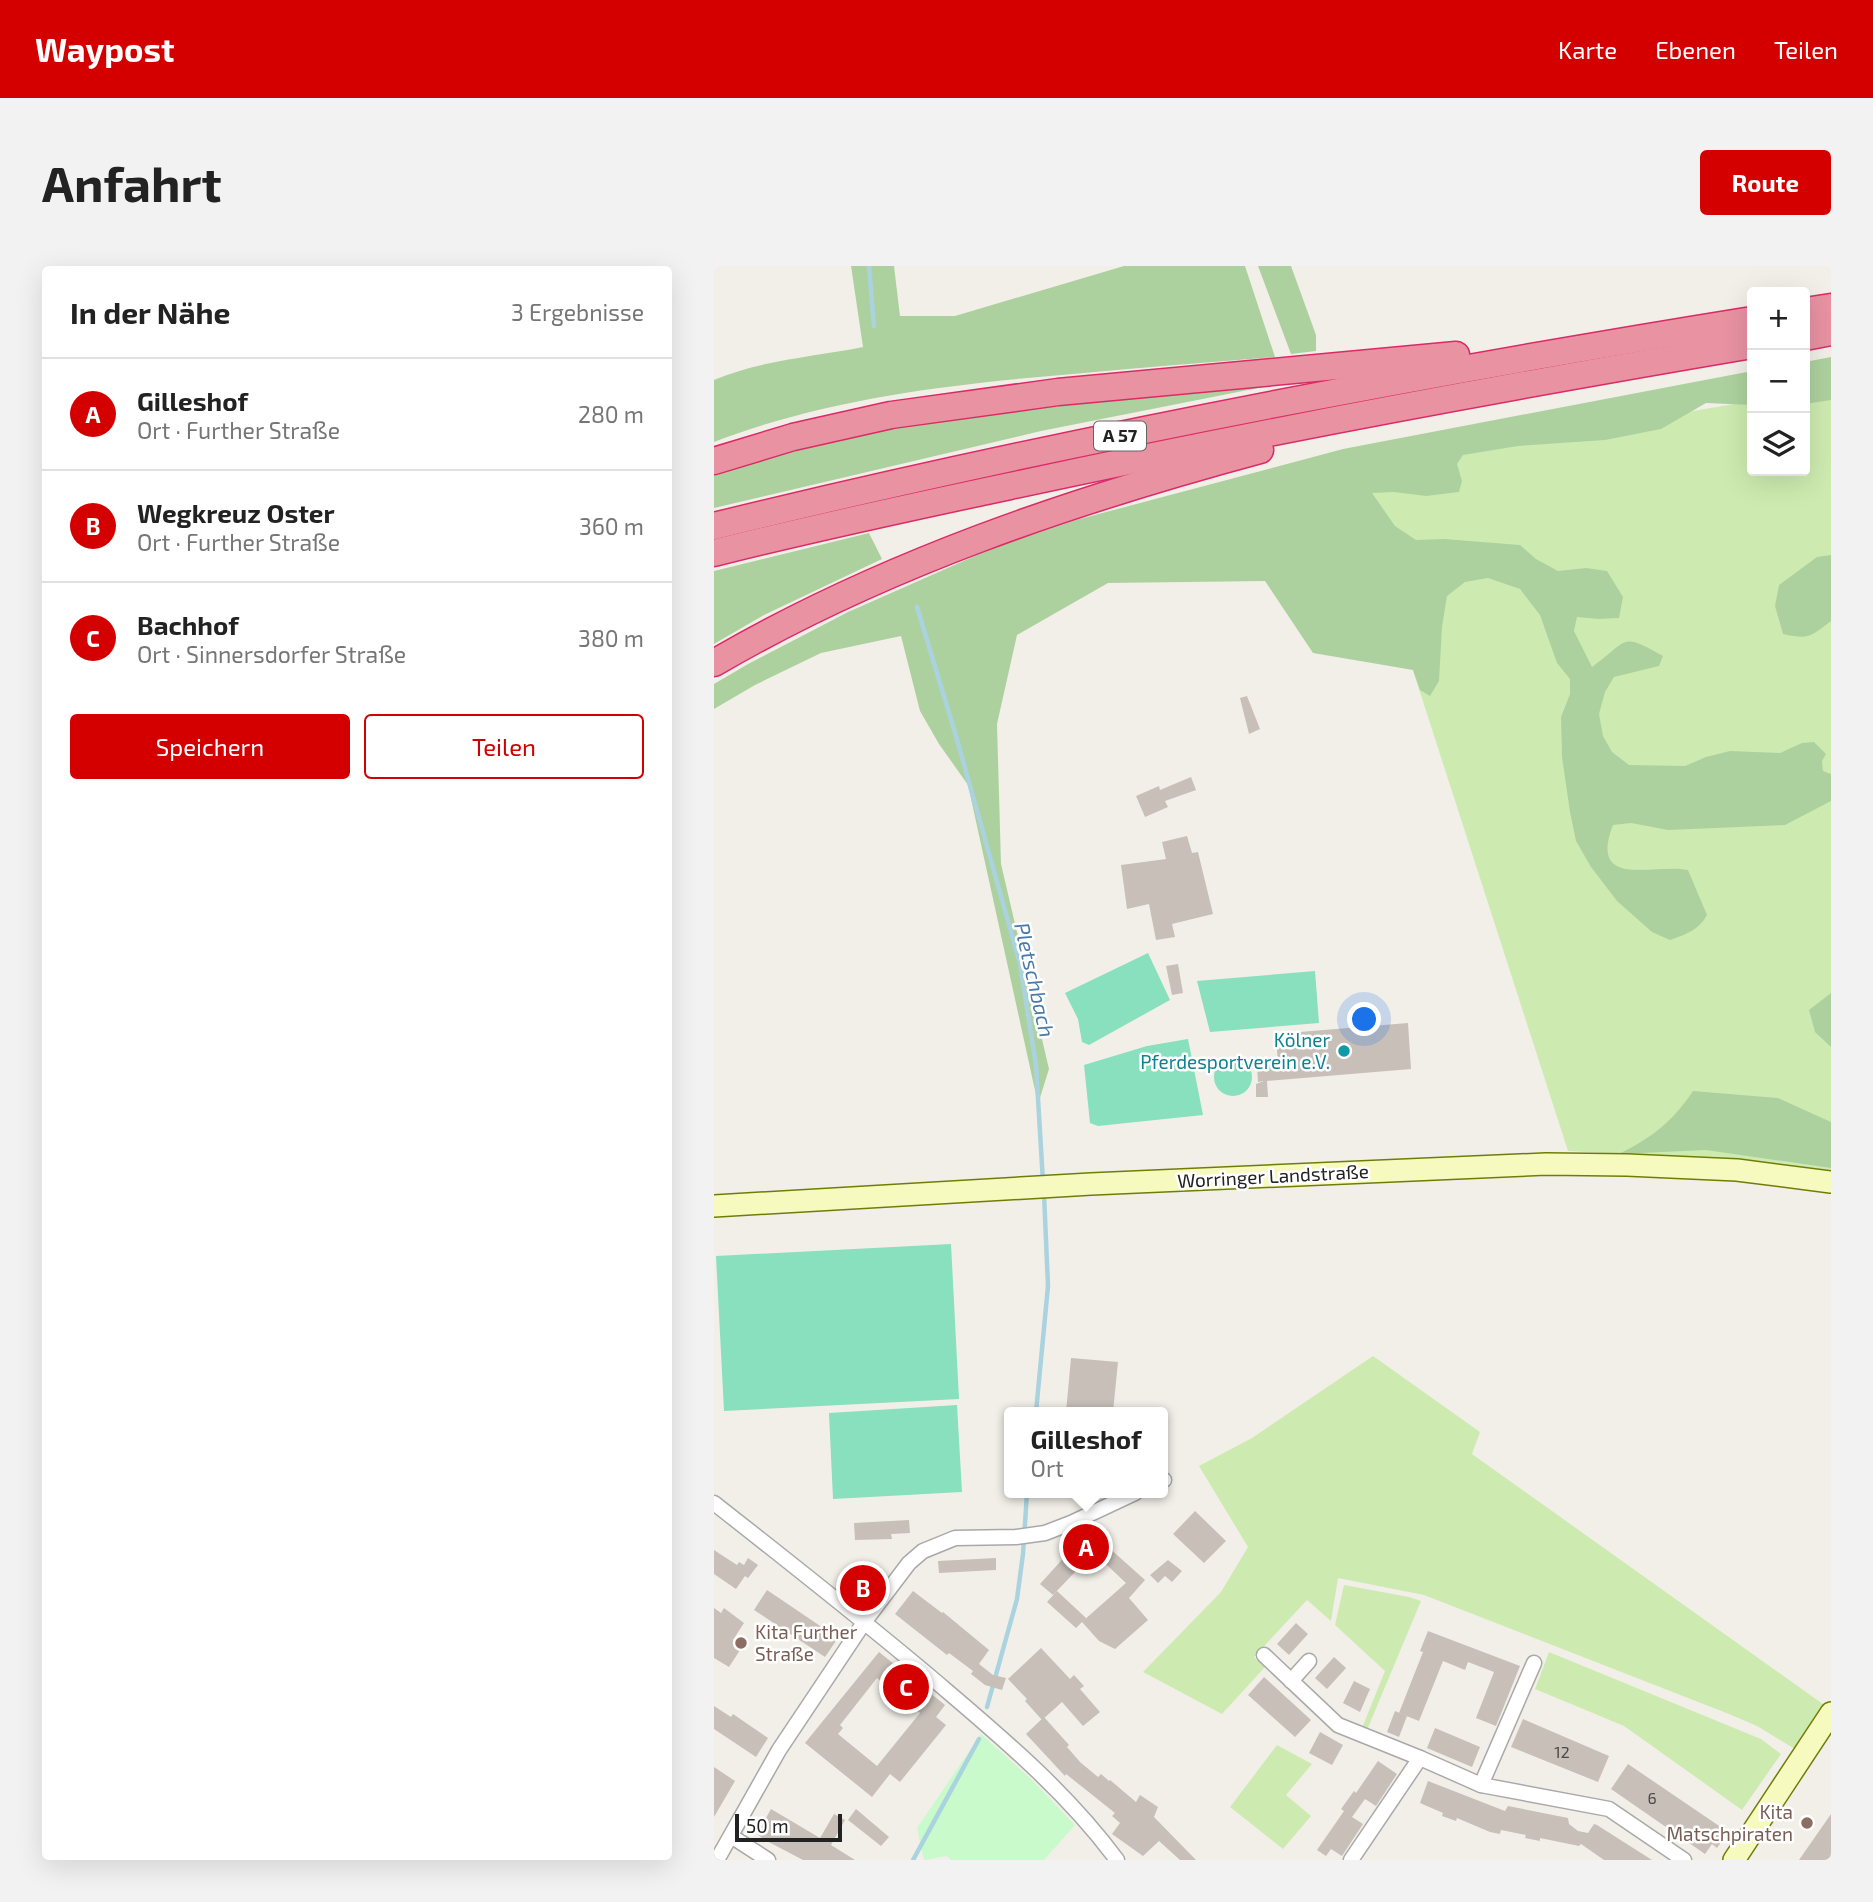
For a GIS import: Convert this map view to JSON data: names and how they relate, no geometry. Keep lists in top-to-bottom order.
{
  "streets": {
    "highway": ["A 57"],
    "main road": ["Worringer Landstraße"]
  },
  "water": ["Pletschbach"],
  "places": ["Kölner Pferdesportverein e.V.", "Kita Further Straße", "Kita Matschpiraten"],
  "house_numbers": ["12", "6"],
  "scale_bar": "50 m",
  "page": {
    "header": "Waypost",
    "nav": ["Karte", "Ebenen", "Teilen"],
    "buttons": [
      "Route",
      ["Speichern", "Teilen"]
    ],
    "title": "Anfahrt",
    "heading": ["In der Nähe", "3 Ergebnisse"],
    "map_buttons": ["+", "−"],
    "list": [
      {
        "mark": "A",
        "name": "Gilleshof",
        "note": "Ort · Further Straße",
        "value": "280 m"
      },
      {
        "mark": "B",
        "name": "Wegkreuz Oster",
        "note": "Ort · Further Straße",
        "value": "360 m"
      },
      {
        "mark": "C",
        "name": "Bachhof",
        "note": "Ort · Sinnersdorfer Straße",
        "value": "380 m"
      }
    ],
    "popup": ["Gilleshof", "Ort"],
    "pins": ["A", "B", "C"],
    "scale": "50 m"
  }
}
